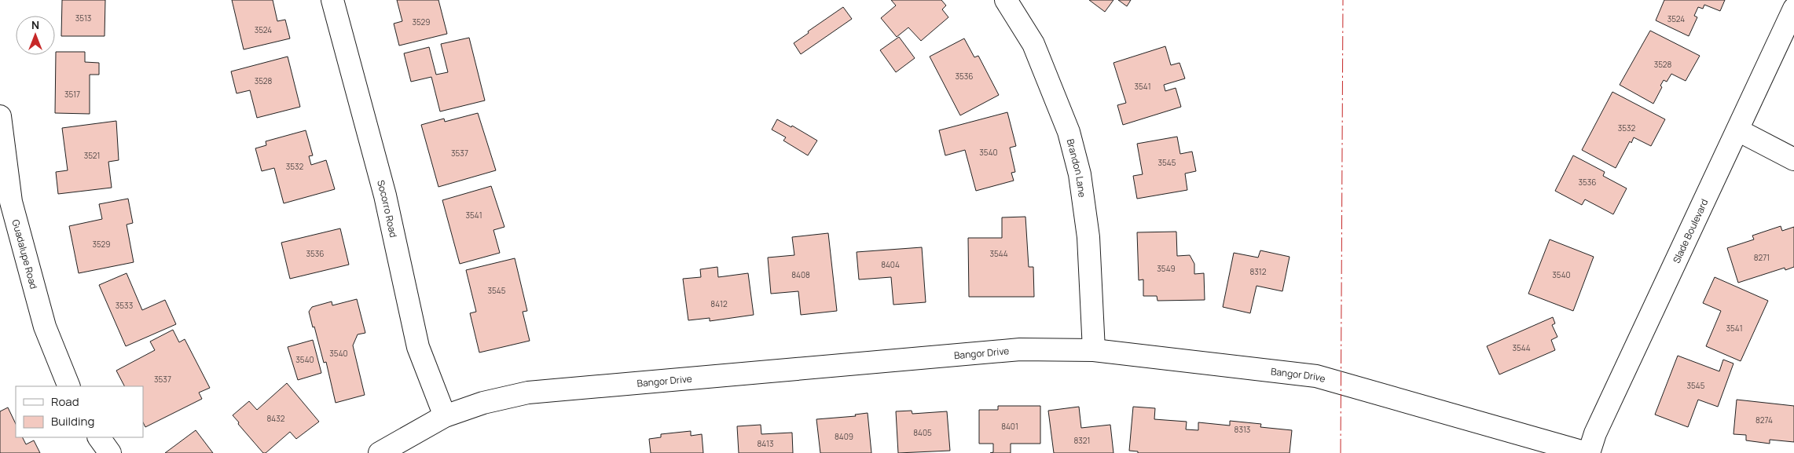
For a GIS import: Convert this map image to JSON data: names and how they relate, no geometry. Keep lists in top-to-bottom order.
{
  "streets": {
    "street": [
      "Brandon Lane",
      "Socorro Road",
      "Slade Boulevard",
      "Guadalupe Road",
      "Bangor Drive"
    ]
  },
  "crossings": [
    ["Brandon Lane", "Bangor Drive"],
    ["Socorro Road", "Bangor Drive"],
    ["Slade Boulevard", "Bangor Drive"]
  ],
  "house_numbers": [
    "3513",
    "3524",
    "3529",
    "3524",
    "3528",
    "3536",
    "3528",
    "3541",
    "3517",
    "3532",
    "3540",
    "3537",
    "3521",
    "3545",
    "3532",
    "3536",
    "3541",
    "3529",
    "3536",
    "3544",
    "8271",
    "8404",
    "3549",
    "8312",
    "8408",
    "3540",
    "3545",
    "8412",
    "3533",
    "3541",
    "3544",
    "3540",
    "3540",
    "3537",
    "3545",
    "8432",
    "8274",
    "8401",
    "8313",
    "8405",
    "8409",
    "8321",
    "8413"
  ],
  "legend": ["Road", "Building"],
  "north": "top"
}
